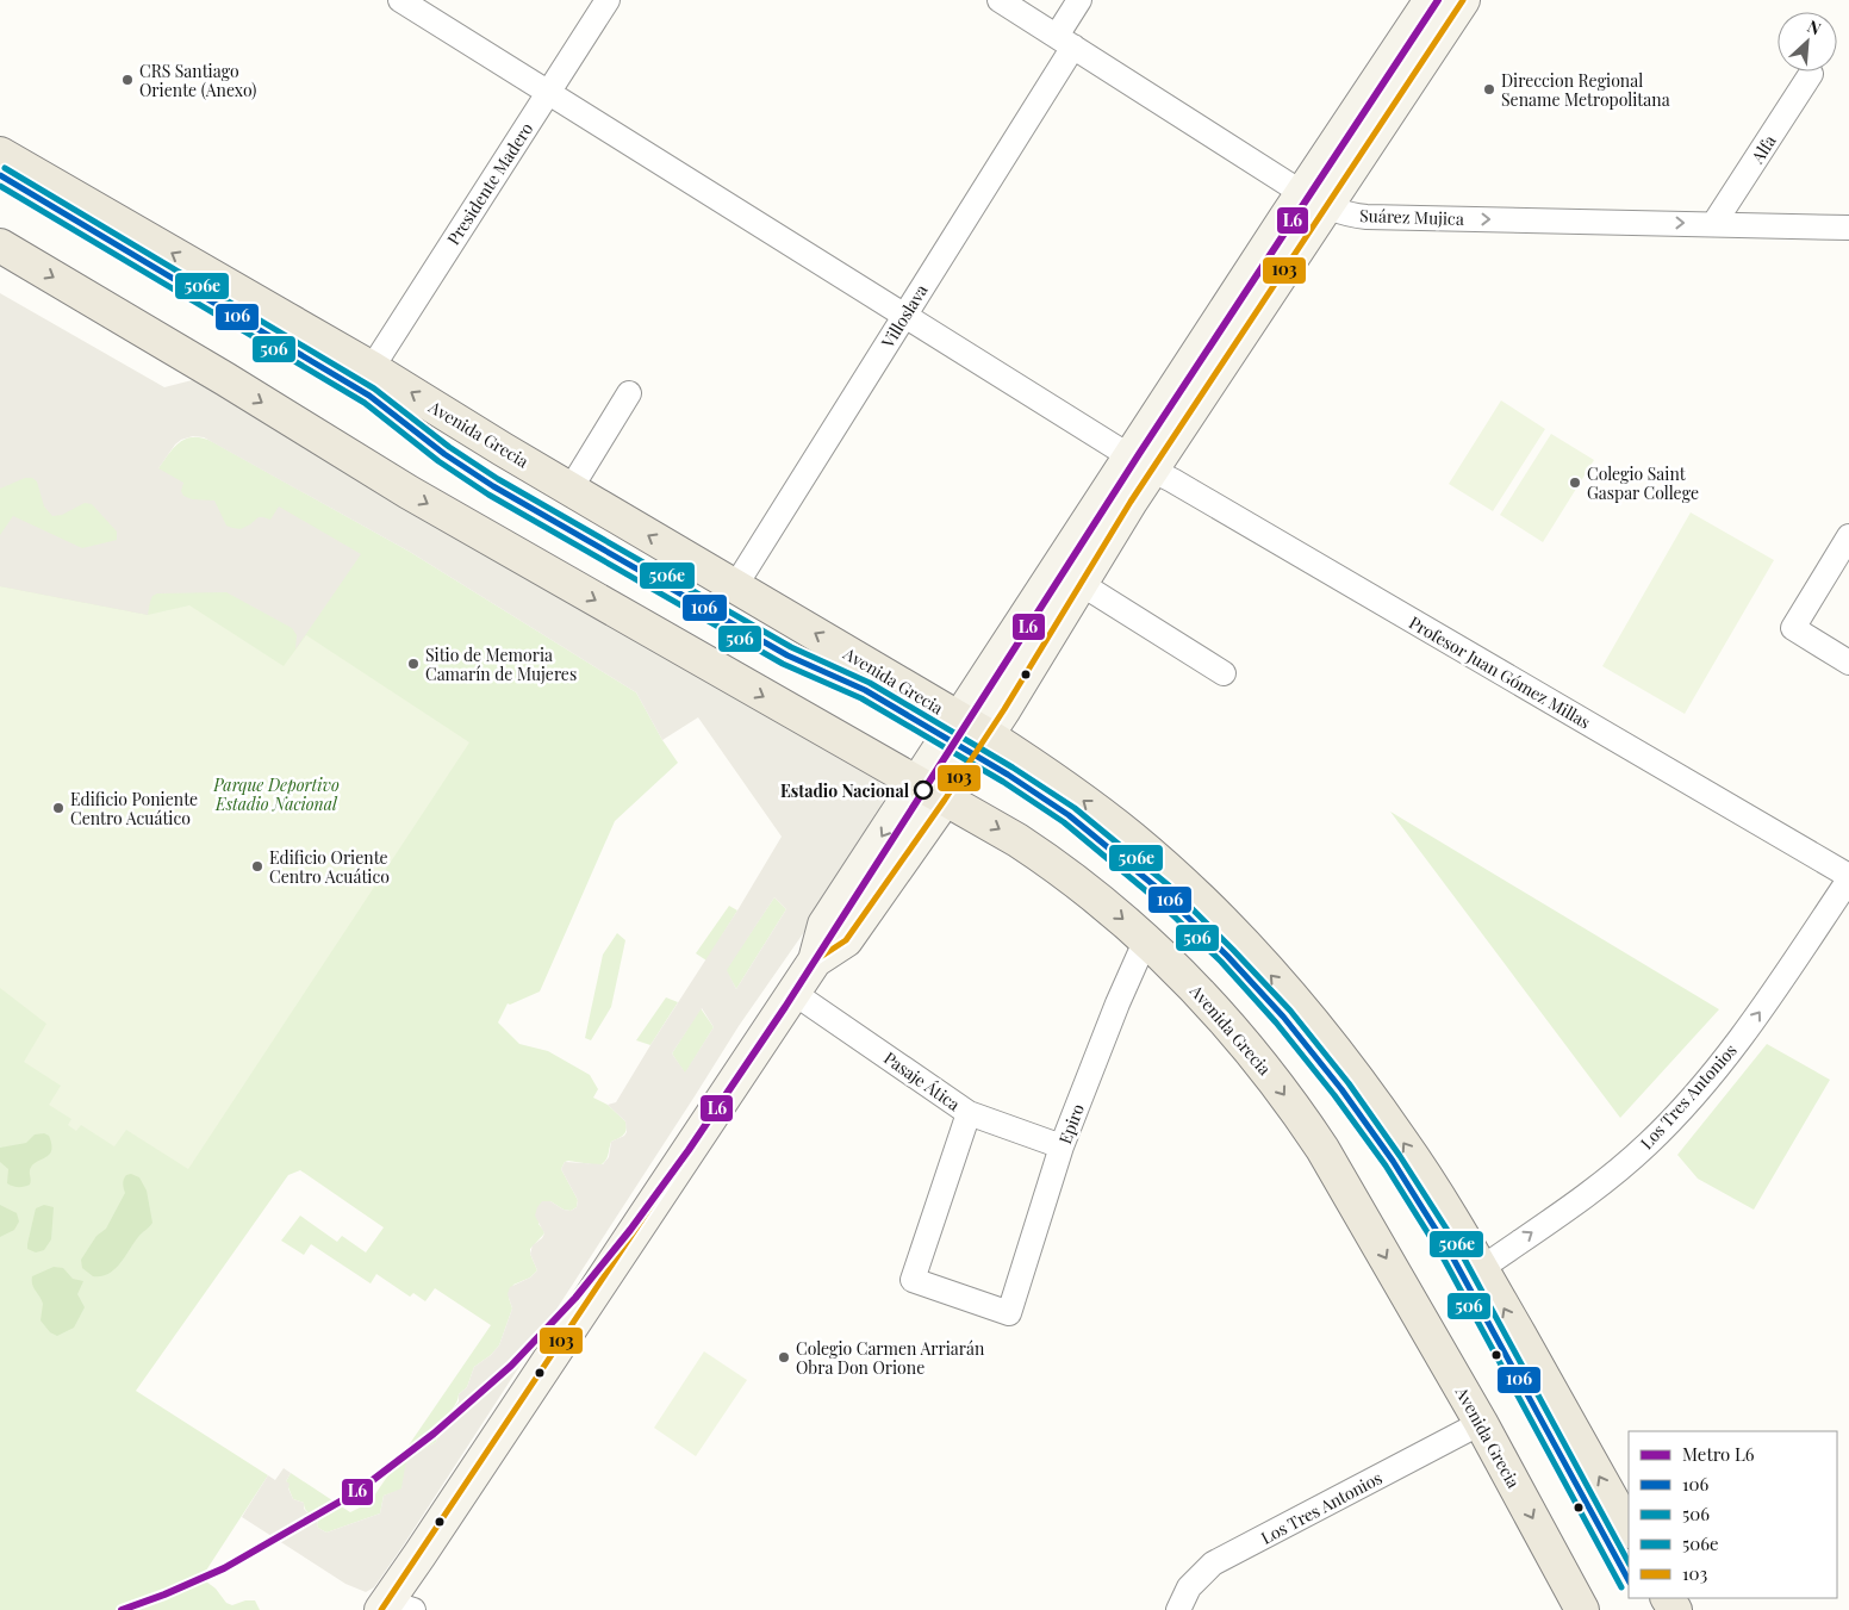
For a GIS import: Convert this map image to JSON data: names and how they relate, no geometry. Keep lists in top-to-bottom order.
{
  "streets": {
    "main road": ["Avenida Grecia"],
    "street": [
      "Alfa",
      "Presidente Madero",
      "Suárez Mujica",
      "Villoslava",
      "Profesor Juan Gómez Millas",
      "Pasaje Ática",
      "Los Tres Antonios",
      "Epiro"
    ]
  },
  "crossings": [
    ["Alfa", "Suárez Mujica"],
    ["Presidente Madero", "Avenida Grecia"],
    ["Presidente Madero", "Profesor Juan Gómez Millas"],
    ["Suárez Mujica", "Villoslava"],
    ["Villoslava", "Avenida Grecia"],
    ["Villoslava", "Profesor Juan Gómez Millas"],
    ["Avenida Grecia", "Los Tres Antonios"],
    ["Avenida Grecia", "Epiro"],
    ["Profesor Juan Gómez Millas", "Los Tres Antonios"],
    ["Pasaje Ática", "Epiro"]
  ],
  "one_way": ["Suárez Mujica", "Los Tres Antonios"],
  "parks": ["Parque Deportivo Estadio Nacional"],
  "places": [
    "CRS Santiago Oriente (Anexo)",
    "Direccion Regional Sename Metropolitana",
    "Colegio Saint Gaspar College",
    "Sitio de Memoria Camarín de Mujeres",
    "Estadio Nacional",
    "Edificio Poniente Centro Acuático",
    "Edificio Oriente Centro Acuático",
    "Colegio Carmen Arriarán Obra Don Orione"
  ],
  "lines": [
    "metro line L6",
    "transit line 103",
    "transit line 506e",
    "transit line 106",
    "transit line 506"
  ],
  "legend": [
    "Metro L6",
    "106",
    "506",
    "506e",
    "103"
  ],
  "north": "top right"
}
